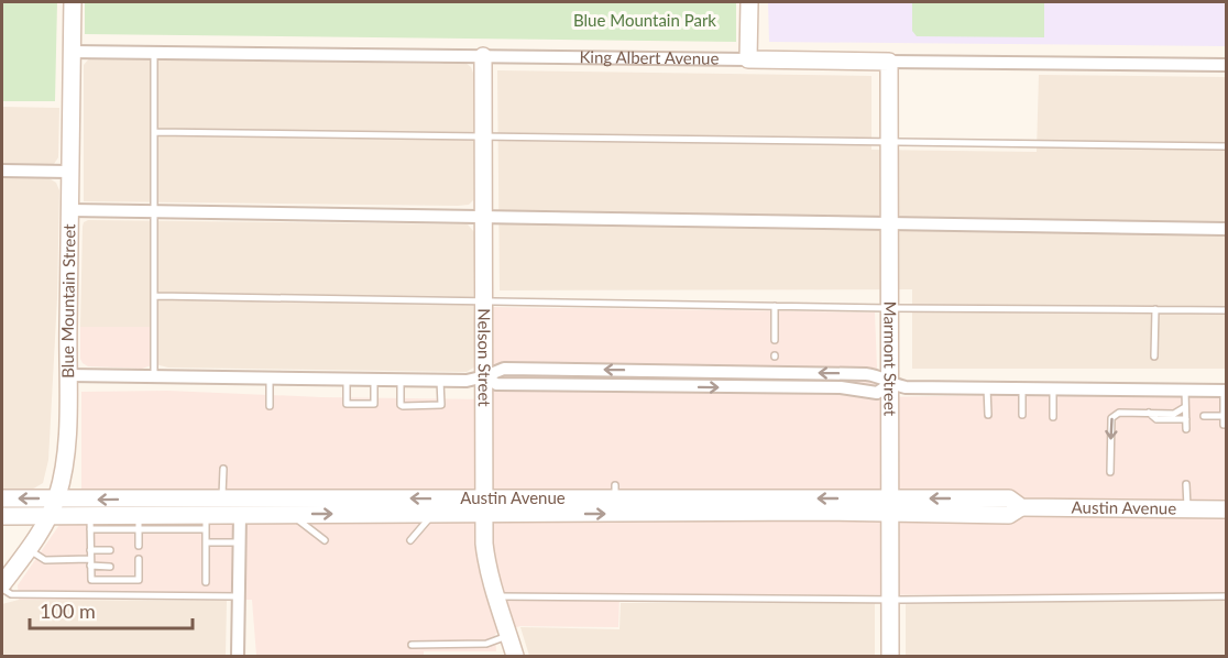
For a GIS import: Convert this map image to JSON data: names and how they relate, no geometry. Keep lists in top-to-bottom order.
{
  "streets": {
    "main road": [
      "King Albert Avenue",
      "Blue Mountain Street",
      "Nelson Street",
      "Marmont Street",
      "Austin Avenue"
    ]
  },
  "crossings": [
    ["King Albert Avenue", "Blue Mountain Street"],
    ["King Albert Avenue", "Nelson Street"],
    ["King Albert Avenue", "Marmont Street"],
    ["Blue Mountain Street", "Austin Avenue"],
    ["Nelson Street", "Austin Avenue"],
    ["Marmont Street", "Austin Avenue"]
  ],
  "parks": ["Blue Mountain Park"],
  "scale_bar": "100 m"
}
